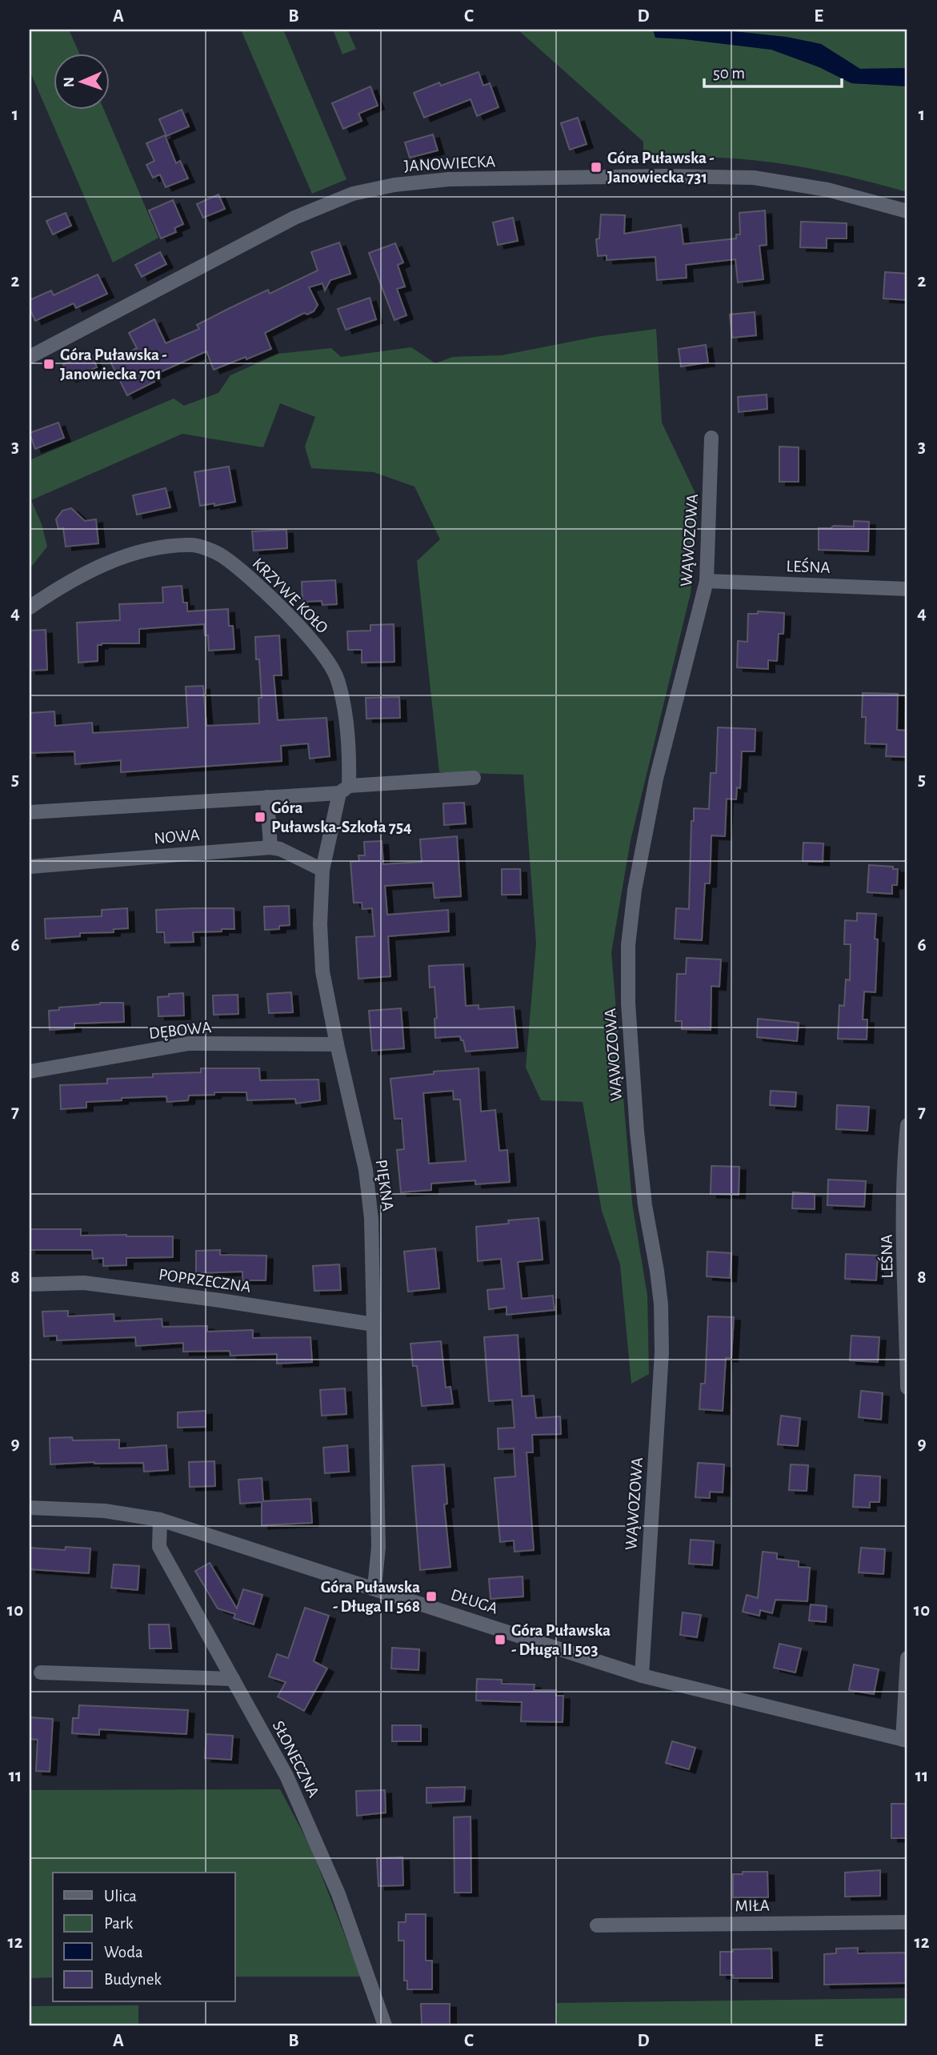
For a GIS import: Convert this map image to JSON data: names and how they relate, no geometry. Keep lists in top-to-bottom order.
{
  "streets": {
    "street": [
      "JANOWIECKA",
      "WĄWOZOWA",
      "LEŚNA",
      "KRZYWE KOŁO",
      "NOWA",
      "DĘBOWA",
      "PIĘKNA",
      "POPRZECZNA",
      "DŁUGA",
      "SŁONECZNA",
      "MIŁA"
    ]
  },
  "crossings": [
    ["WĄWOZOWA", "LEŚNA"],
    ["WĄWOZOWA", "DŁUGA"],
    ["KRZYWE KOŁO", "PIĘKNA"],
    ["NOWA", "PIĘKNA"],
    ["DĘBOWA", "PIĘKNA"],
    ["PIĘKNA", "POPRZECZNA"],
    ["PIĘKNA", "DŁUGA"],
    ["DŁUGA", "SŁONECZNA"]
  ],
  "places": {
    "transit": [
      "Góra Puławska - Janowiecka 731",
      "Góra Puławska - Janowiecka 701",
      "Góra Puławska-Szkoła 754",
      "Góra Puławska - Długa II 568",
      "Góra Puławska - Długa II 503"
    ]
  },
  "legend": [
    "Ulica",
    "Park",
    "Woda",
    "Budynek"
  ],
  "scale_bar": "50 m",
  "north": "left",
  "grid": {
    "columns": [
      "A",
      "B",
      "C",
      "D",
      "E"
    ],
    "rows": [
      "1",
      "2",
      "3",
      "4",
      "5",
      "6",
      "7",
      "8",
      "9",
      "10",
      "11",
      "12"
    ]
  }
}
